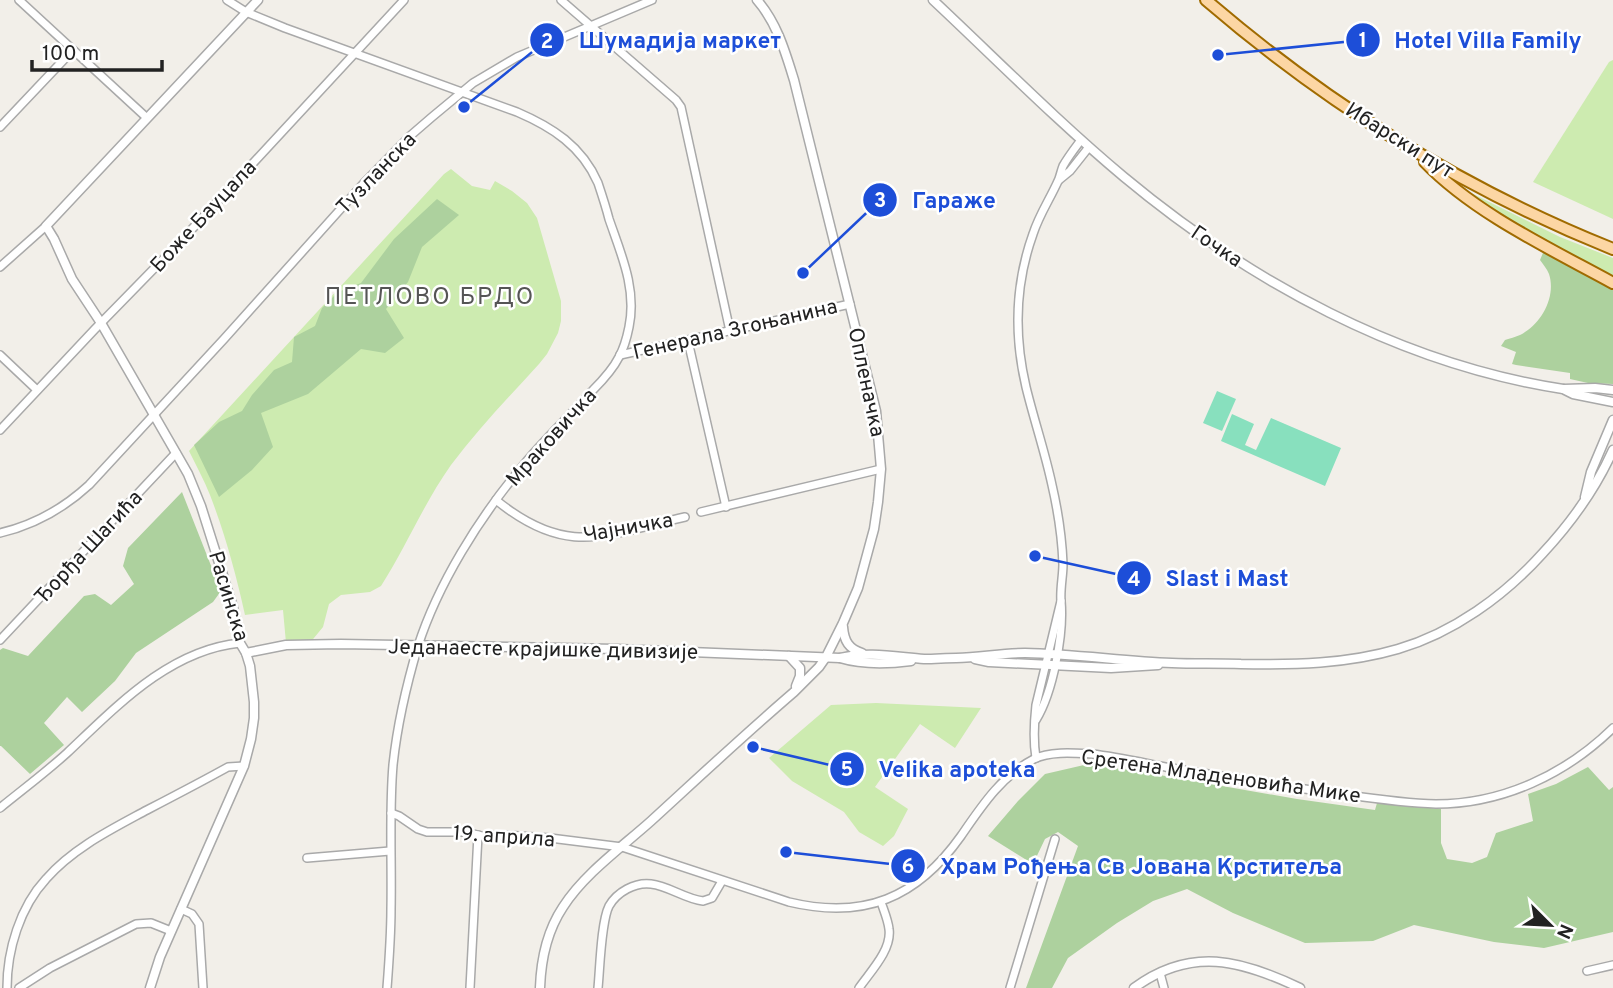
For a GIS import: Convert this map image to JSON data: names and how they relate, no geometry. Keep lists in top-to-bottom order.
{
  "streets": {
    "main road": ["Ибарски пут"],
    "street": [
      "Тузланска",
      "Боже Бауцала",
      "Гочка",
      "Генерала Згоњанина",
      "Опленачка",
      "Мраковичка",
      "Чајничка",
      "Ђорђа Шагића",
      "Расинска",
      "Једанаесте крајишке дивизије",
      "Сретена Младеновића Мике",
      "19. априла"
    ]
  },
  "crossings": [
    ["Тузланска", "Мраковичка"],
    ["Тузланска", "Расинска"],
    ["Боже Бауцала", "Мраковичка"],
    ["Боже Бауцала", "Расинска"],
    ["Генерала Згоњанина", "Опленачка"],
    ["Генерала Згоњанина", "Мраковичка"],
    ["Опленачка", "Чајничка"],
    ["Опленачка", "Једанаесте крајишке дивизије"],
    ["Опленачка", "19. априла"],
    ["Мраковичка", "Чајничка"],
    ["Мраковичка", "Једанаесте крајишке дивизије"],
    ["Мраковичка", "19. априла"],
    ["Ђорђа Шагића", "Расинска"],
    ["Расинска", "Једанаесте крајишке дивизије"],
    ["Сретена Младеновића Мике", "19. априла"]
  ],
  "districts": ["ПЕТЛОВО БРДО"],
  "places": [
    "Hotel Villa Family",
    "Шумадија маркет",
    "Гараже",
    "Slast i Mast",
    "Velika apoteka",
    "Храм Рођења Св Јована Крститеља"
  ],
  "scale_bar": "100 m",
  "north": "bottom right"
}
